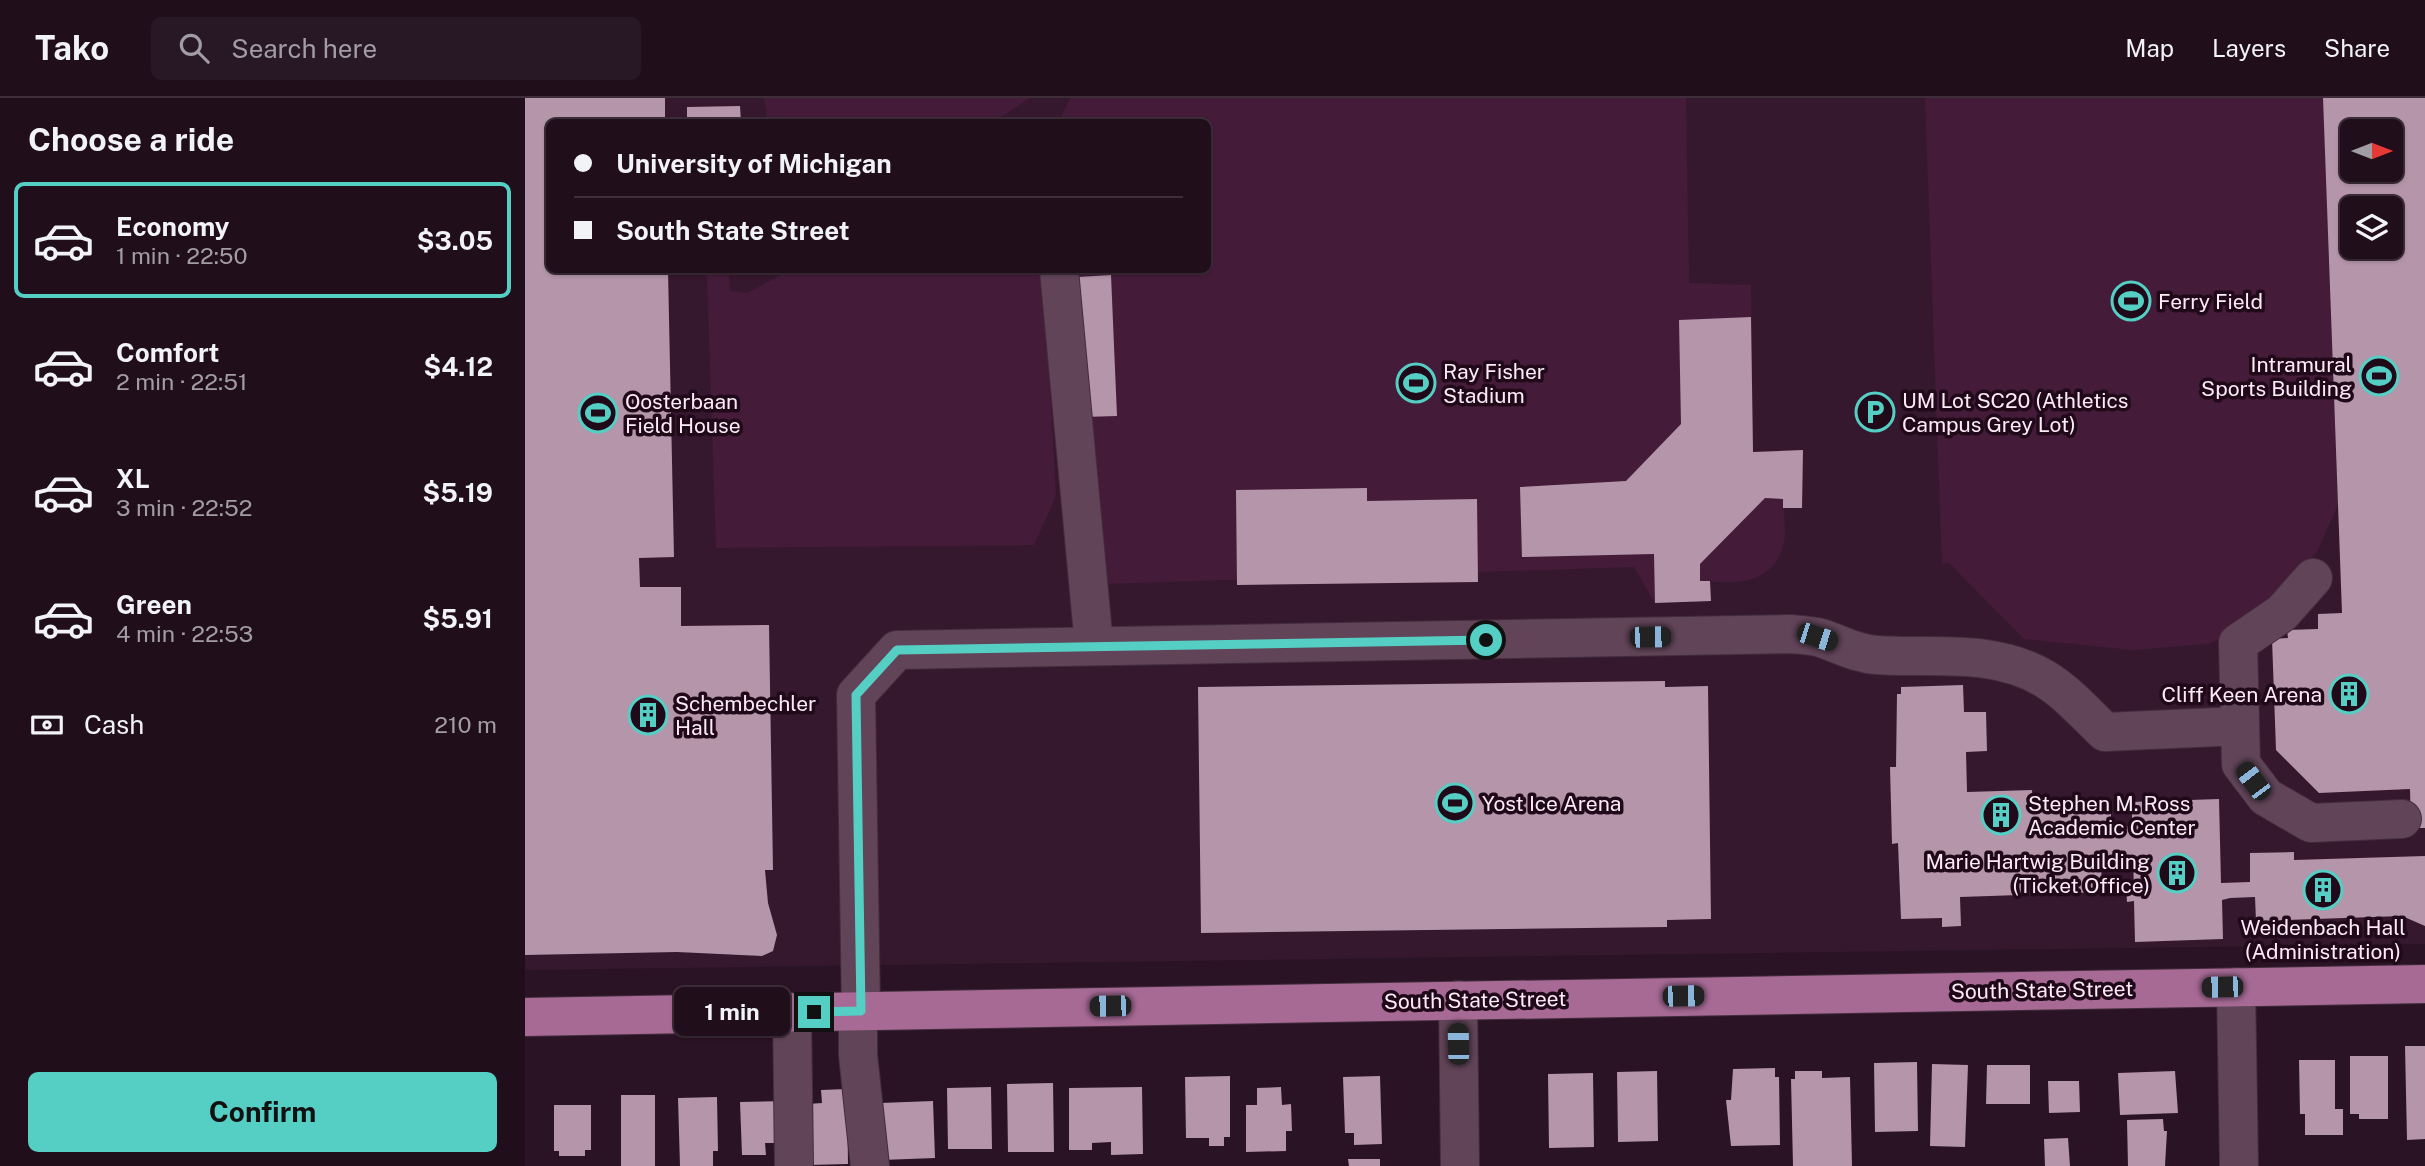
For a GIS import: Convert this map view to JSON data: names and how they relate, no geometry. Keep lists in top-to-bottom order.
{
  "streets": {
    "main road": ["South State Street"]
  },
  "places": {
    "sports": [
      "Ferry Field",
      "Intramural Sports Building",
      "Ray Fisher Stadium",
      "Oosterbaan Field House",
      "Yost Ice Arena"
    ],
    "parking": ["UM Lot SC20 (Athletics Campus Grey Lot)"],
    "building": [
      "Cliff Keen Arena",
      "Schembechler Hall",
      "Stephen M. Ross Academic Center",
      "Marie Hartwig Building (Ticket Office)",
      "Weidenbach Hall (Administration)"
    ]
  },
  "north": "right",
  "page": {
    "header": "Tako",
    "search": "Search here",
    "nav": ["Map", "Layers", "Share"],
    "heading": "Choose a ride",
    "banner": ["University of Michigan", "South State Street"],
    "list": [
      {
        "name": "Economy",
        "note": "1 min · 22:50",
        "value": "$3.05"
      },
      {
        "name": "Comfort",
        "note": "2 min · 22:51",
        "value": "$4.12"
      },
      {
        "name": "XL",
        "note": "3 min · 22:52",
        "value": "$5.19"
      },
      {
        "name": "Green",
        "note": "4 min · 22:53",
        "value": "$5.91"
      }
    ],
    "pay": ["Cash", "210 m"],
    "bubble": "1 min",
    "buttons": "Confirm"
  }
}
